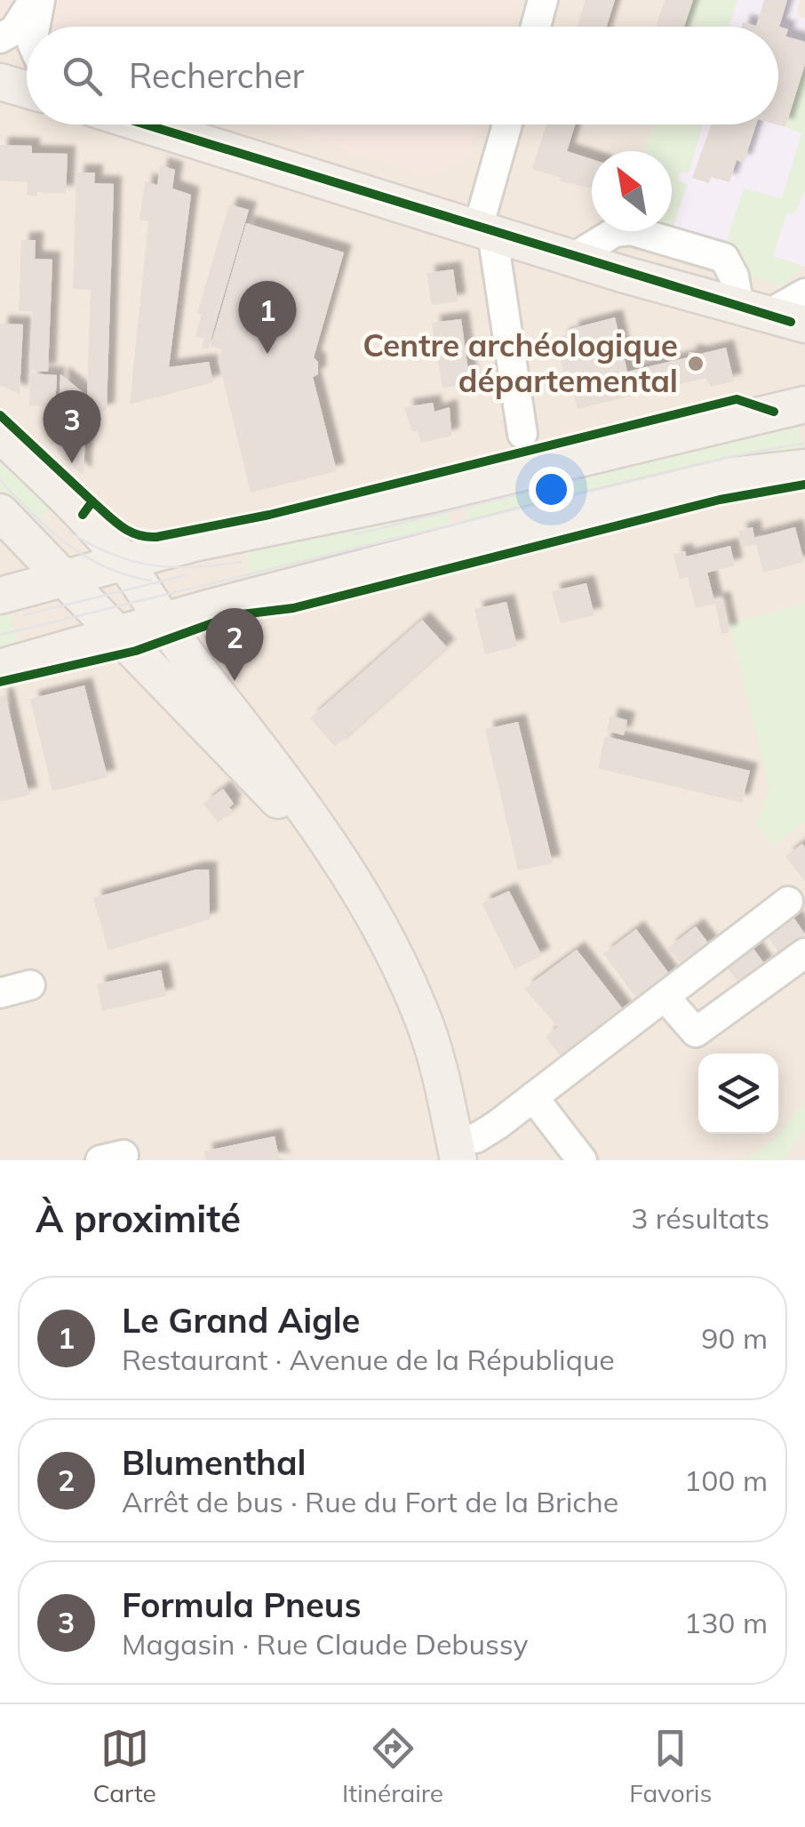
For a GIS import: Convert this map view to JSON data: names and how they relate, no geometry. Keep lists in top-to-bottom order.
{
  "places": ["Centre archéologique départemental"],
  "north": "top left",
  "page": {
    "search": "Rechercher",
    "pins": ["1", "3", "2"],
    "heading": ["À proximité", "3 résultats"],
    "list": [
      {
        "mark": "1",
        "name": "Le Grand Aigle",
        "note": "Restaurant · Avenue de la République",
        "value": "90 m"
      },
      {
        "mark": "2",
        "name": "Blumenthal",
        "note": "Arrêt de bus · Rue du Fort de la Briche",
        "value": "100 m"
      },
      {
        "mark": "3",
        "name": "Formula Pneus",
        "note": "Magasin · Rue Claude Debussy",
        "value": "130 m"
      }
    ],
    "nav": ["Carte", "Itinéraire", "Favoris"]
  }
}
